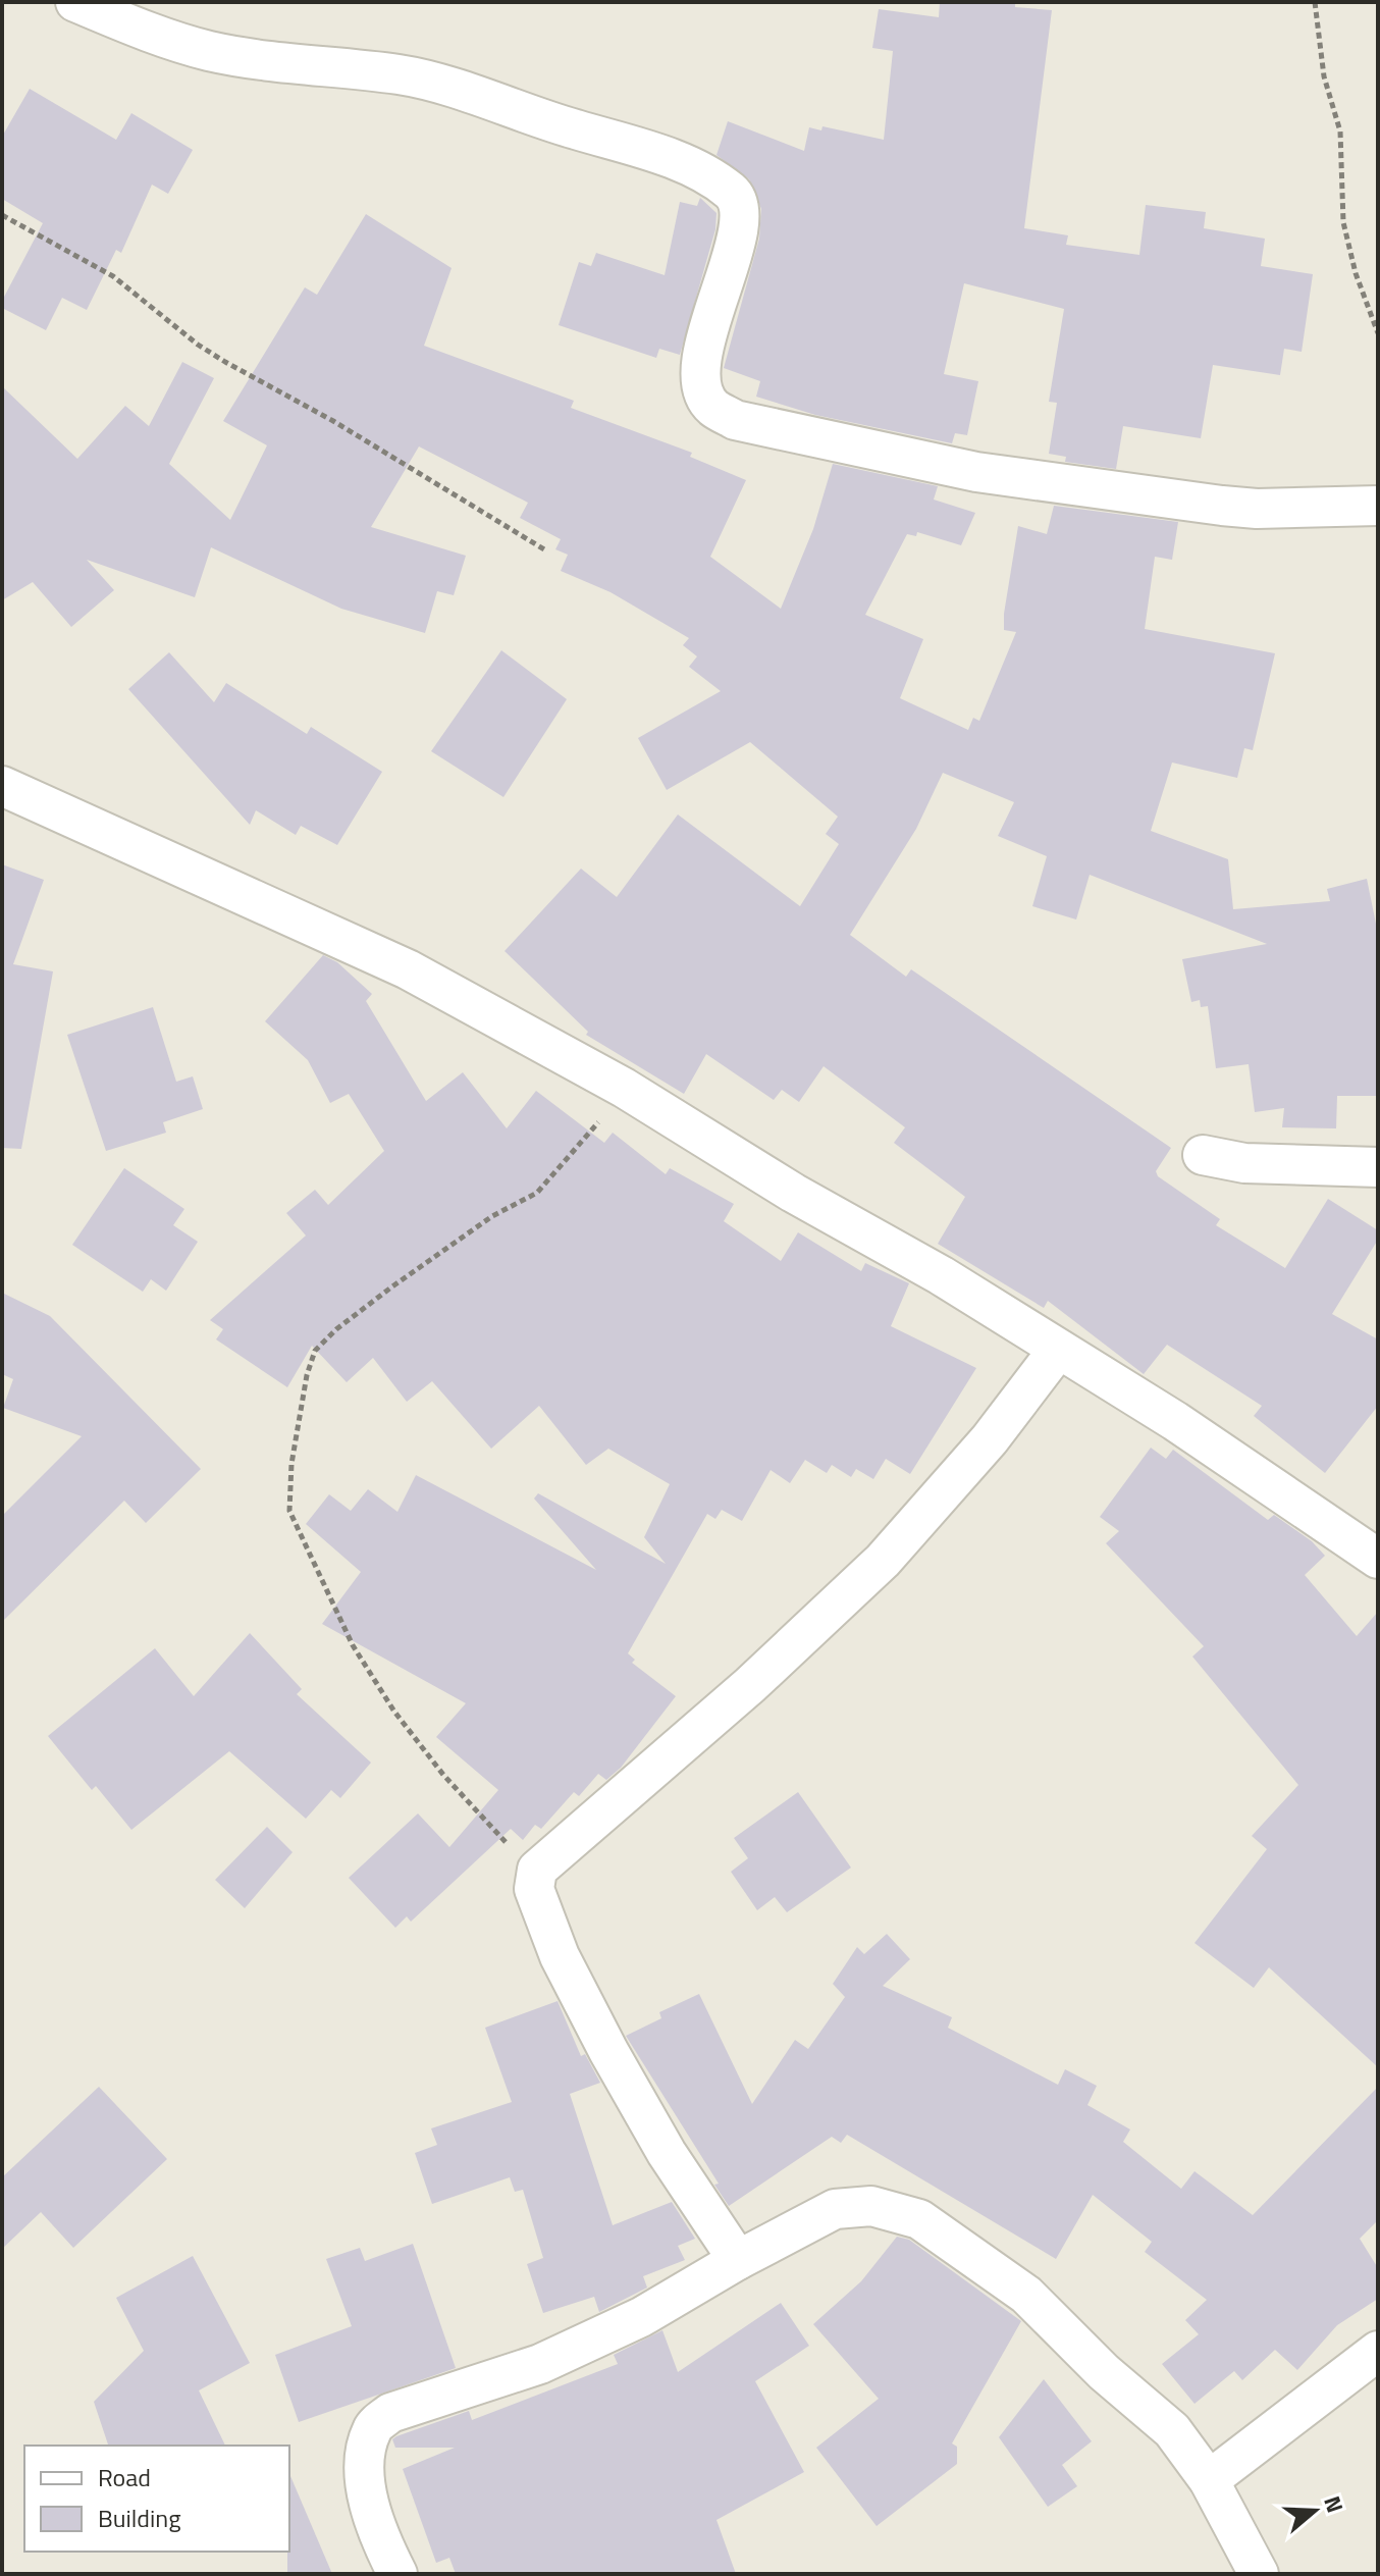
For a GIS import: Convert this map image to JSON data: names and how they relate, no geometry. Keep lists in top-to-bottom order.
{
  "legend": ["Road", "Building"],
  "north": "right"
}
